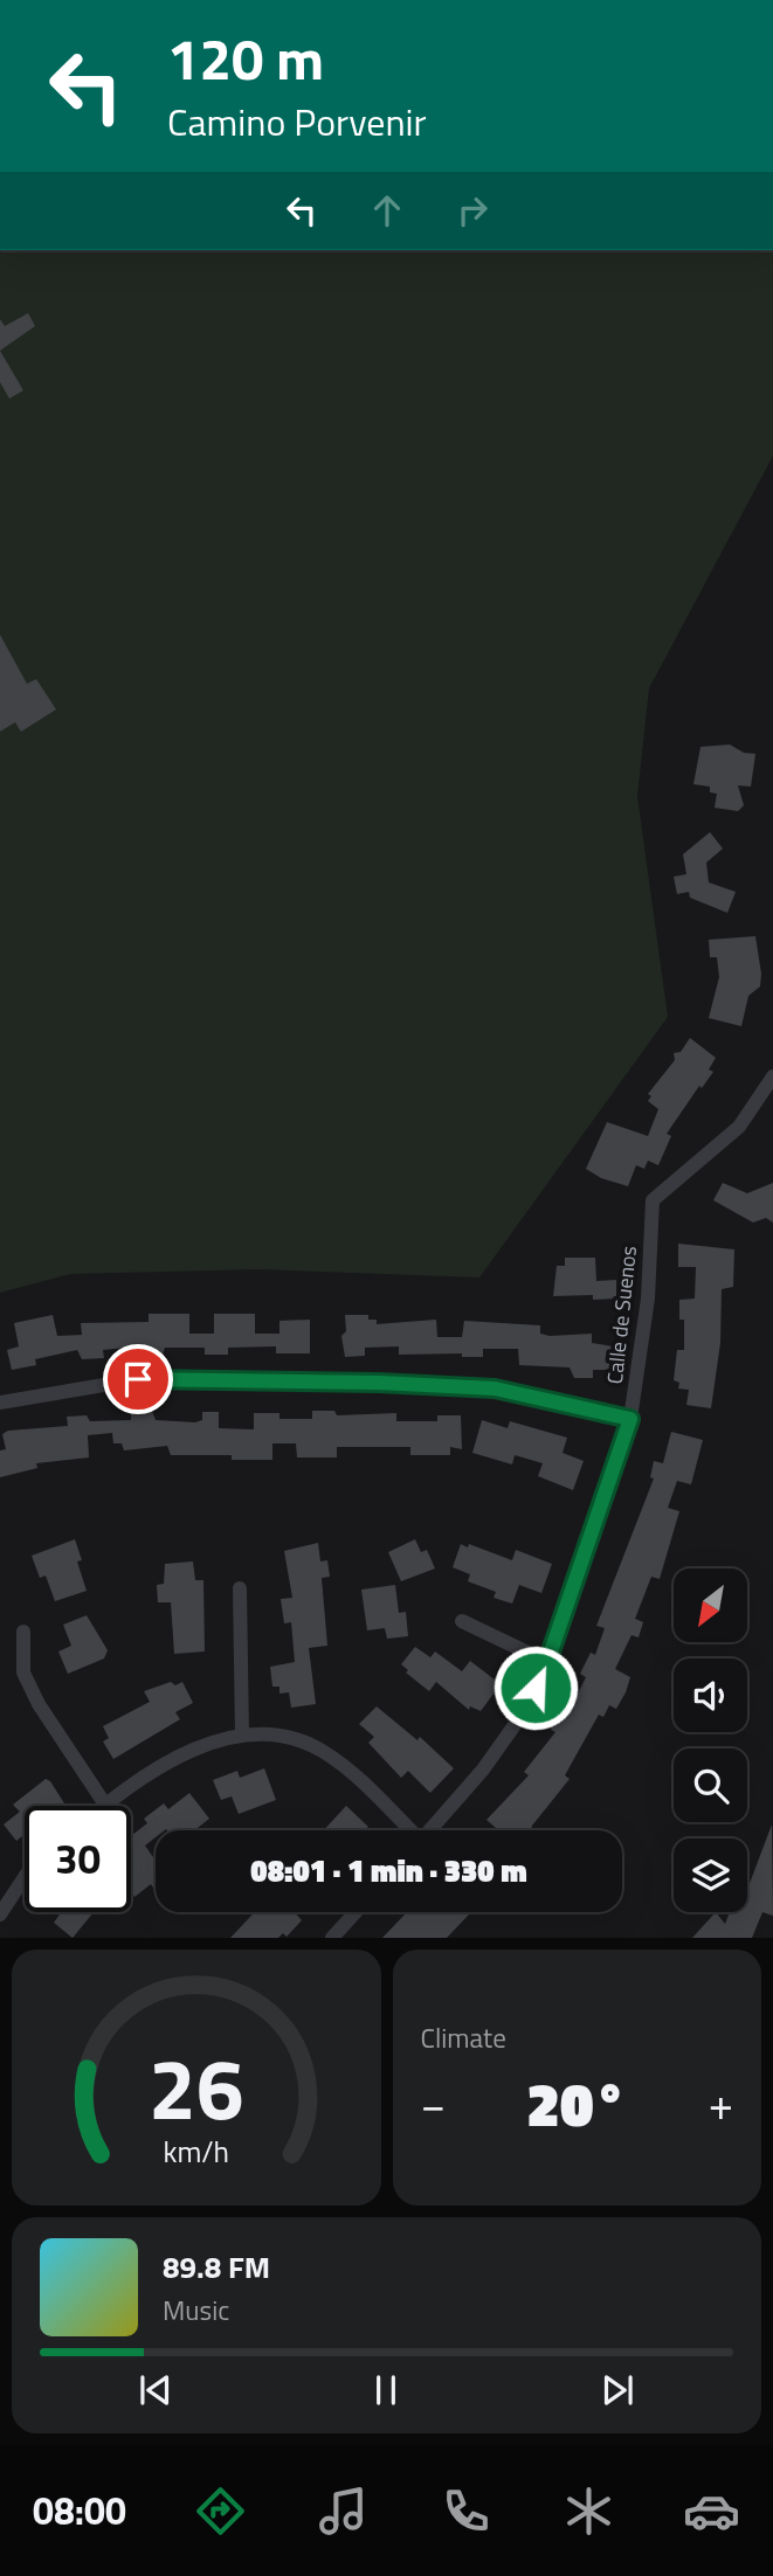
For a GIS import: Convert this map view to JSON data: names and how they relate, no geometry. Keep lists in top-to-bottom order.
{
  "streets": {
    "street": ["Calle de Suenos"]
  },
  "north": "bottom left",
  "page": {
    "turn": ["120 m", "Camino Porvenir"],
    "limit": "30",
    "trip": "08:01 · 1 min · 330 m",
    "tile": "Climate",
    "heat": ["−", "20°", "+"],
    "song": ["89.8 FM", "Music"],
    "tabs": "08:00",
    "gauge": ["26", "km/h"]
  }
}
